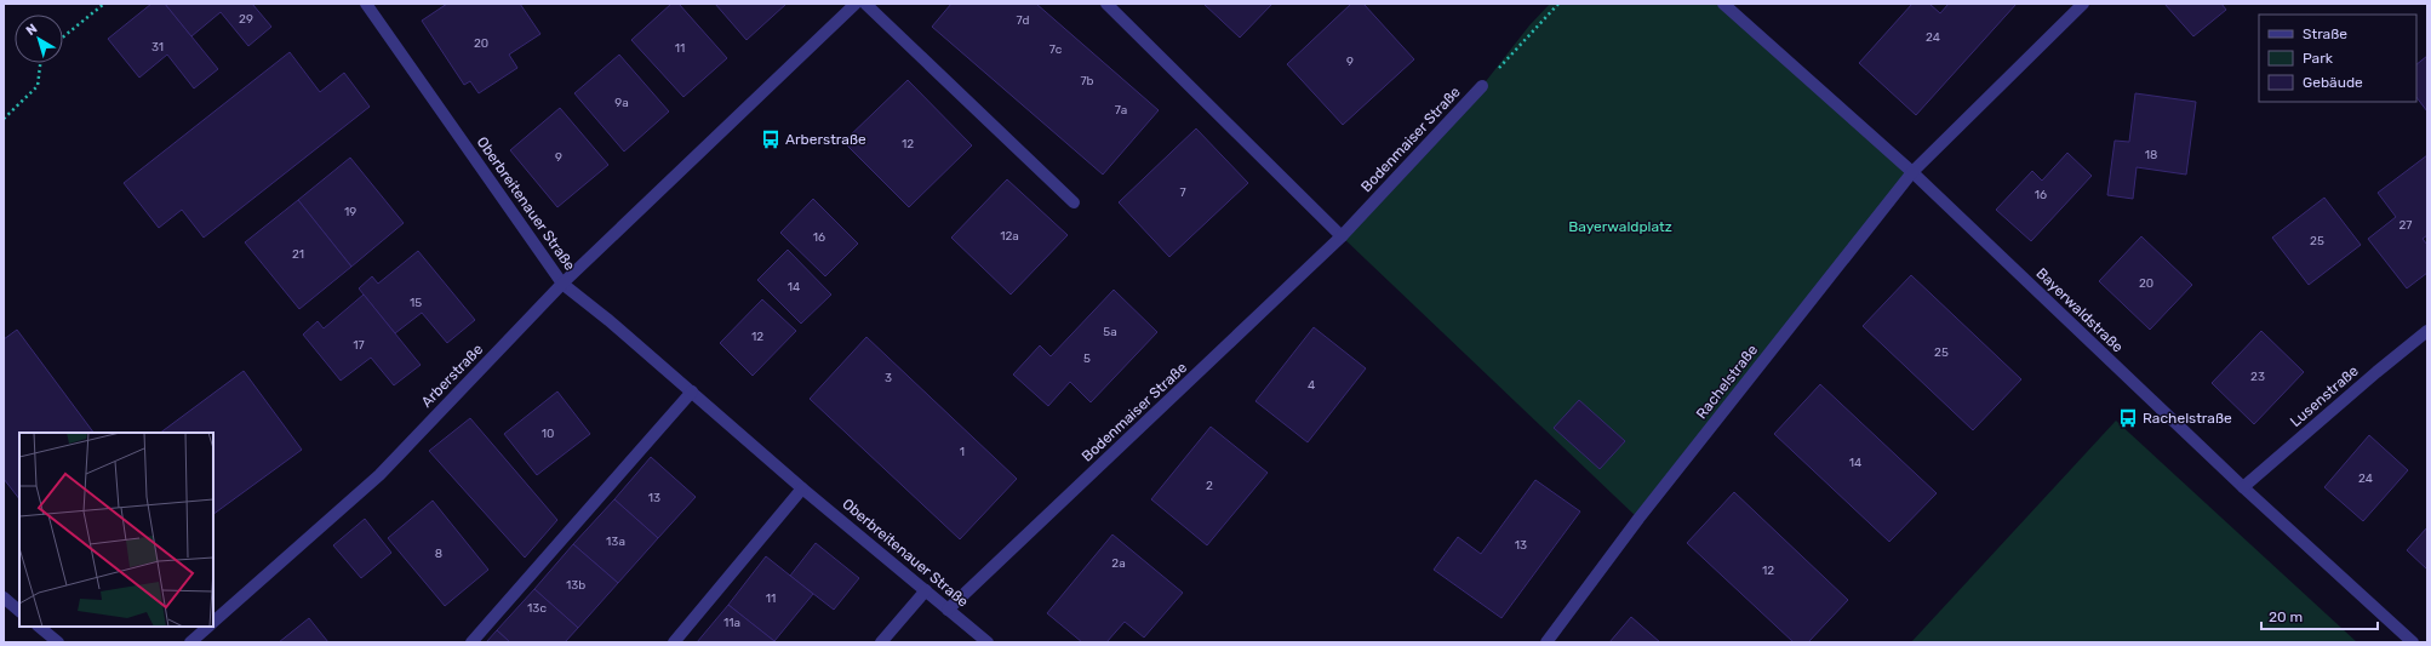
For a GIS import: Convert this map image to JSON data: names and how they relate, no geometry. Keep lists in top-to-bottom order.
{
  "streets": {
    "street": [
      "Bodenmaiser Straße",
      "Oberbreitenauer Straße",
      "Bayerwaldstraße",
      "Arberstraße",
      "Rachelstraße",
      "Lusenstraße"
    ]
  },
  "crossings": [
    ["Bodenmaiser Straße", "Oberbreitenauer Straße"],
    ["Oberbreitenauer Straße", "Arberstraße"],
    ["Bayerwaldstraße", "Rachelstraße"],
    ["Bayerwaldstraße", "Lusenstraße"]
  ],
  "parks": ["Bayerwaldplatz"],
  "places": {
    "bus stop": ["Arberstraße", "Rachelstraße"]
  },
  "house_numbers": [
    "29",
    "7d",
    "24",
    "20",
    "31",
    "11",
    "7c",
    "9",
    "7b",
    "9a",
    "7a",
    "12",
    "18",
    "9",
    "7",
    "16",
    "19",
    "27",
    "12a",
    "16",
    "25",
    "21",
    "20",
    "14",
    "15",
    "5a",
    "12",
    "17",
    "25",
    "5",
    "23",
    "3",
    "4",
    "10",
    "1",
    "14",
    "24",
    "2",
    "13",
    "13a",
    "13",
    "8",
    "2a",
    "12",
    "13b",
    "11",
    "13c",
    "11a"
  ],
  "legend": ["Straße", "Park", "Gebäude"],
  "scale_bar": "20 m",
  "north": "top left"
}
